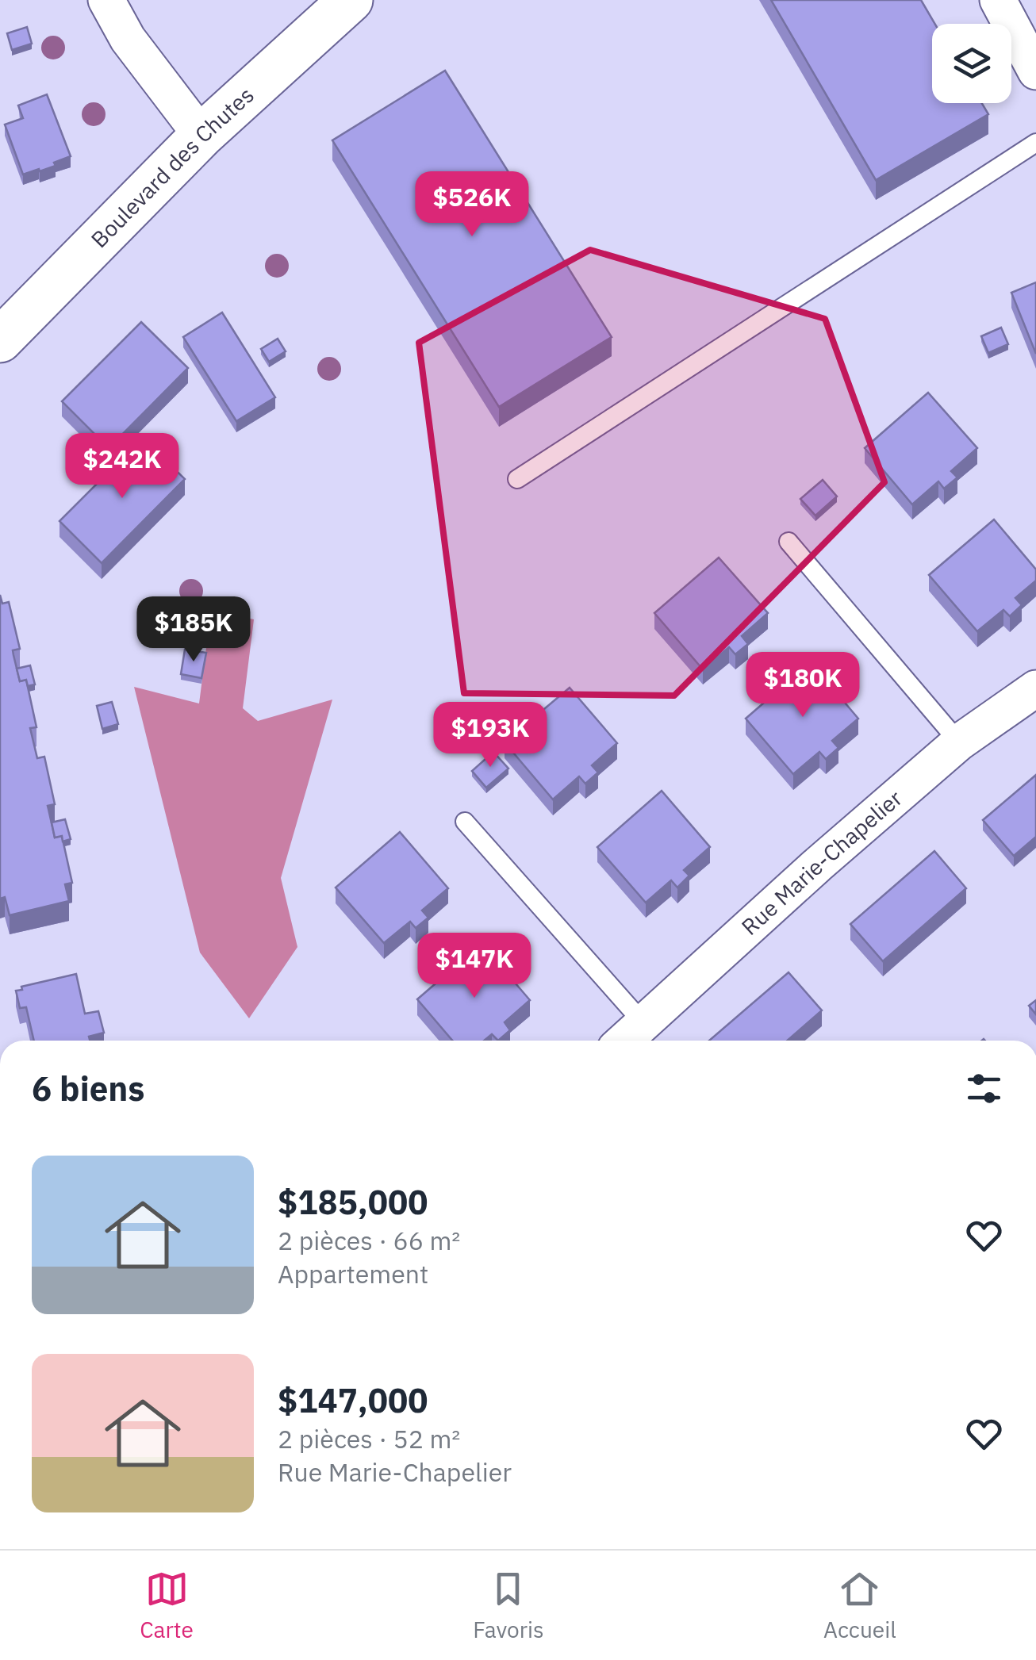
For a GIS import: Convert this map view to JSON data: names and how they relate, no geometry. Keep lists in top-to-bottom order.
{
  "streets": {
    "street": ["Boulevard des Chutes", "Rue Marie-Chapelier"]
  },
  "page": {
    "price": [
      "$526K",
      "$242K",
      "$185K",
      "$180K",
      "$193K",
      "$147K"
    ],
    "heading": "6 biens",
    "list": [
      {
        "name": "$185,000",
        "note": "2 pièces · 66 m² · Appartement"
      },
      {
        "name": "$147,000",
        "note": "2 pièces · 52 m² · Rue Marie-Chapelier"
      }
    ],
    "tabs": ["Carte", "Favoris", "Accueil"]
  }
}
